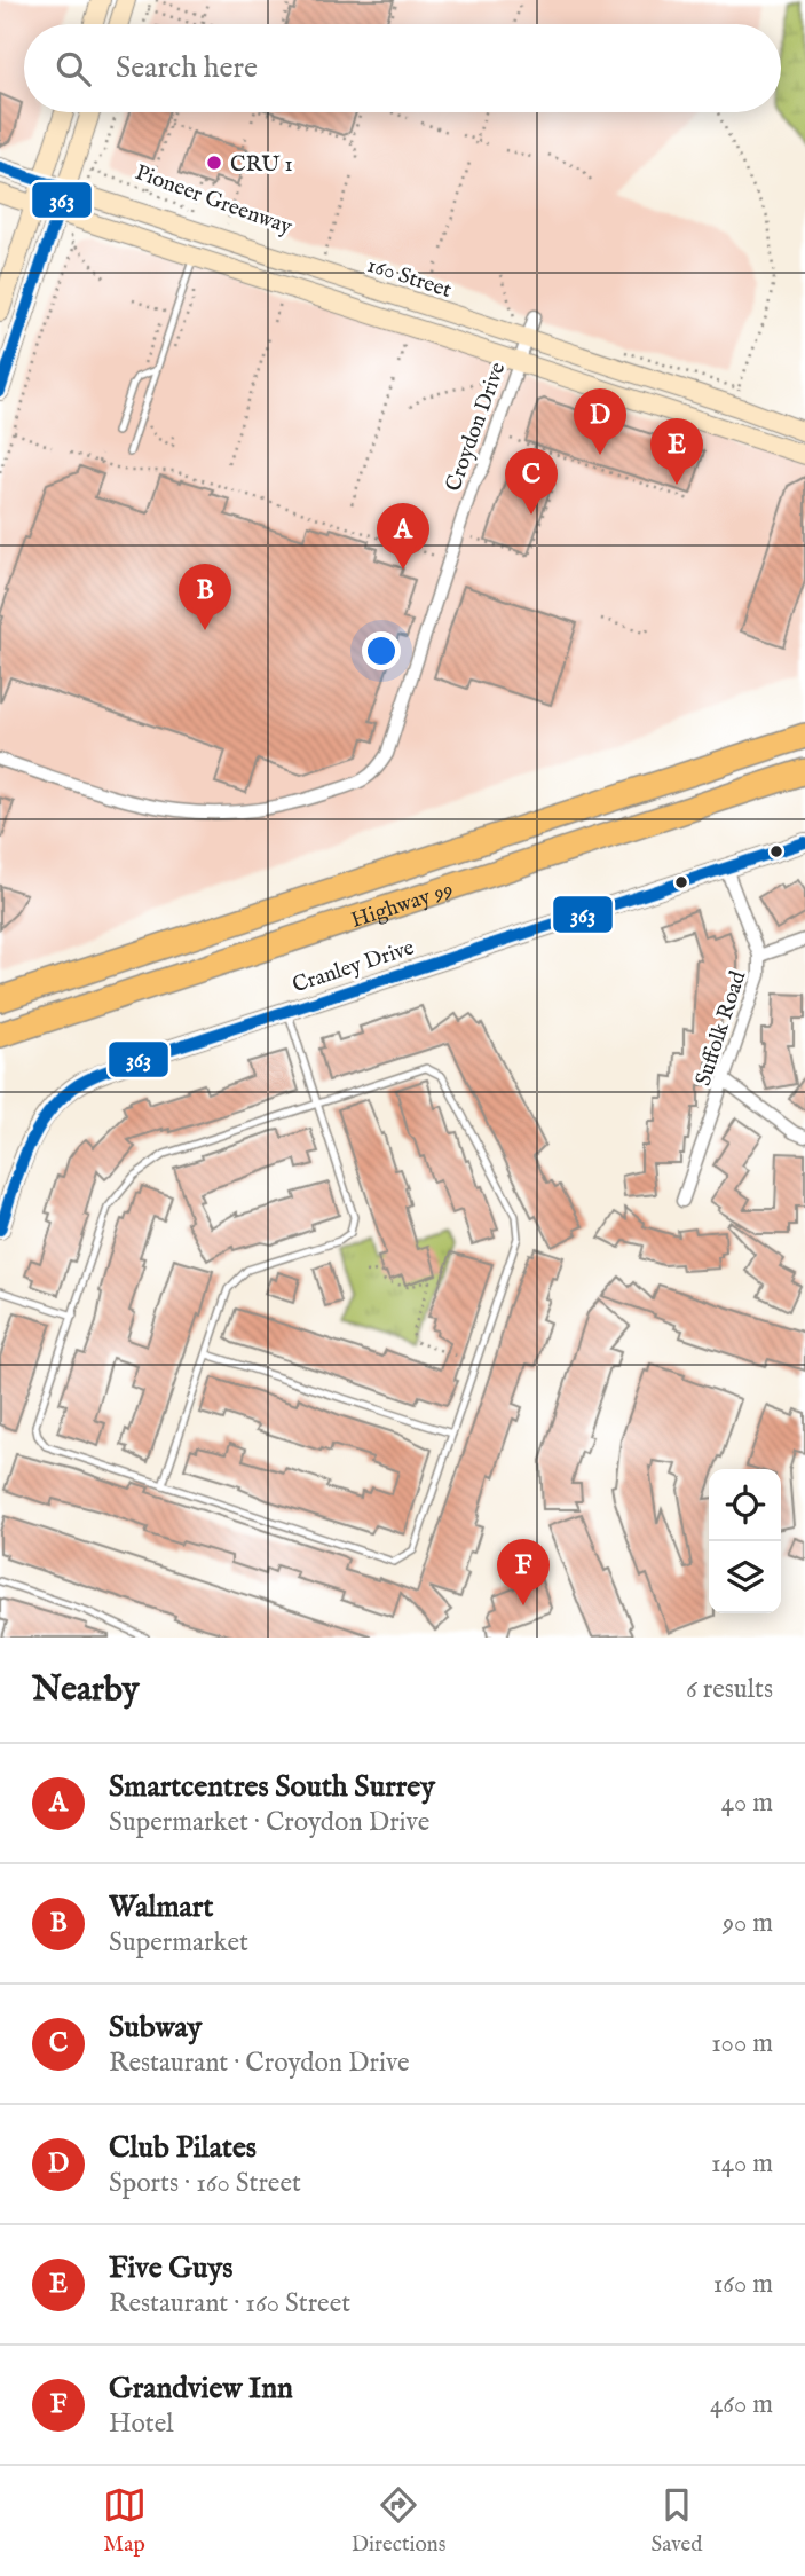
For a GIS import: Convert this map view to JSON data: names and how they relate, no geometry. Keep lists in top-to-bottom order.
{
  "streets": {
    "highway": ["Highway 99"],
    "street": [
      "160 Street",
      "Croydon Drive",
      "Cranley Drive",
      "Suffolk Road"
    ],
    "path": ["Pioneer Greenway"]
  },
  "crossings": [
    ["160 Street", "Croydon Drive"],
    ["Cranley Drive", "Suffolk Road"]
  ],
  "places": ["CRU 1"],
  "lines": ["transit line 363"],
  "page": {
    "search": "Search here",
    "pins": [
      "D",
      "E",
      "C",
      "A",
      "B",
      "F"
    ],
    "heading": ["Nearby", "6 results"],
    "list": [
      {
        "mark": "A",
        "name": "Smartcentres South Surrey",
        "note": "Supermarket · Croydon Drive",
        "value": "40 m"
      },
      {
        "mark": "B",
        "name": "Walmart",
        "note": "Supermarket",
        "value": "90 m"
      },
      {
        "mark": "C",
        "name": "Subway",
        "note": "Restaurant · Croydon Drive",
        "value": "100 m"
      },
      {
        "mark": "D",
        "name": "Club Pilates",
        "note": "Sports · 160 Street",
        "value": "140 m"
      },
      {
        "mark": "E",
        "name": "Five Guys",
        "note": "Restaurant · 160 Street",
        "value": "160 m"
      },
      {
        "mark": "F",
        "name": "Grandview Inn",
        "note": "Hotel",
        "value": "460 m"
      }
    ],
    "nav": ["Map", "Directions", "Saved"]
  }
}
